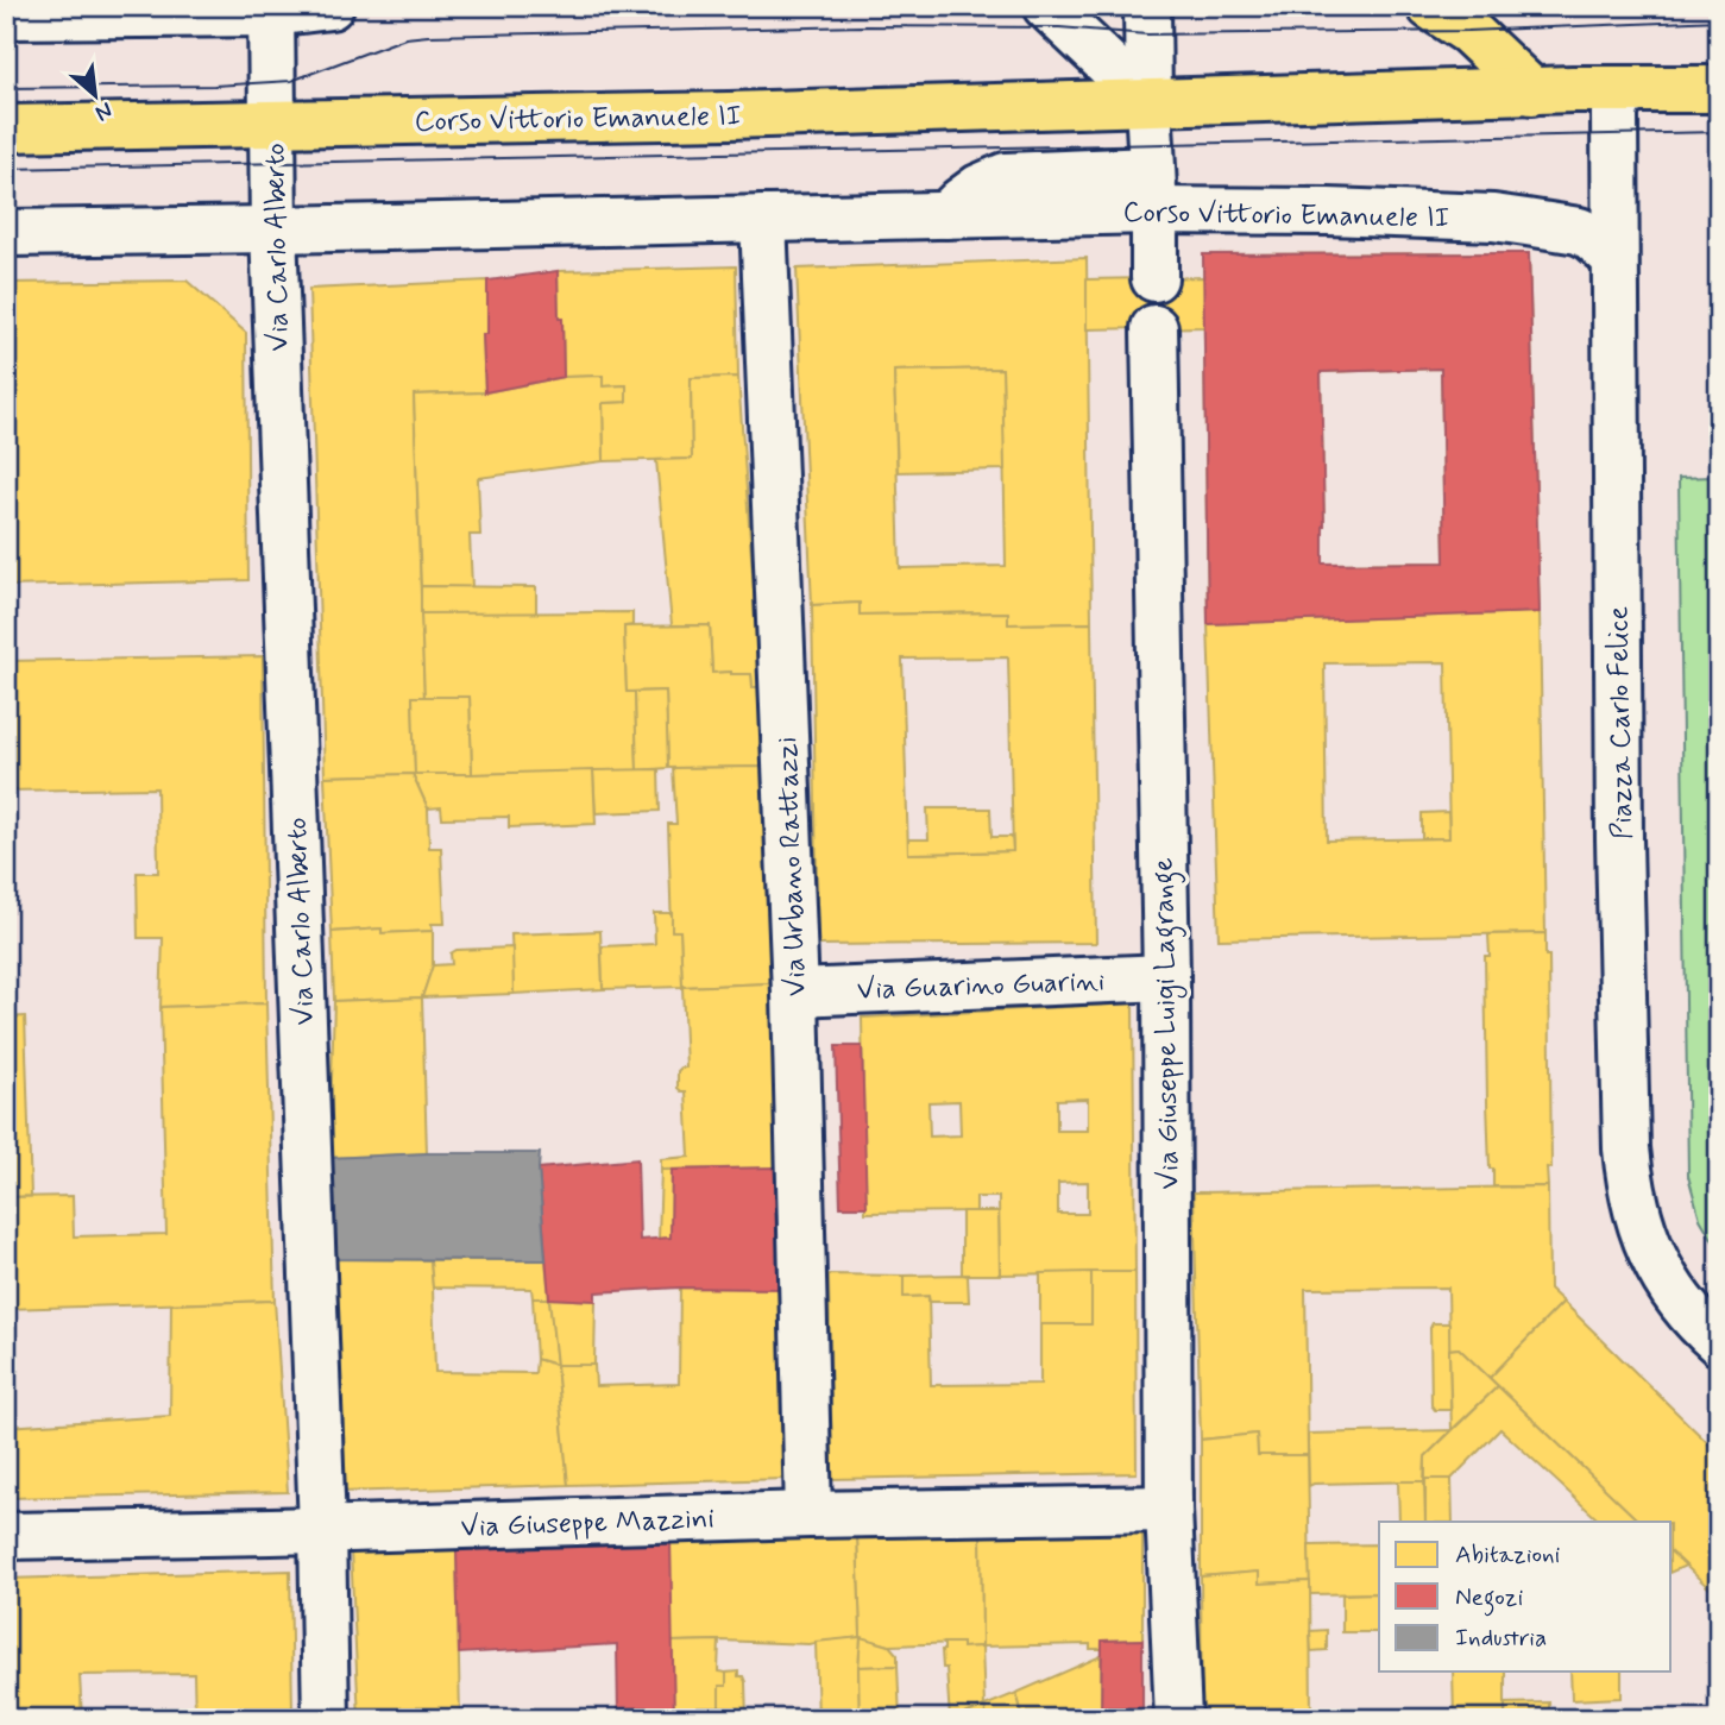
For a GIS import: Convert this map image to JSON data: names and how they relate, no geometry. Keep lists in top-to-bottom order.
{
  "streets": {
    "main road": ["Corso Vittorio Emanuele II"],
    "street": [
      "Via Carlo Alberto",
      "Piazza Carlo Felice",
      "Via Urbano Rattazzi",
      "Via Guarino Guarini",
      "Via Giuseppe Luigi Lagrange",
      "Via Giuseppe Mazzini"
    ]
  },
  "crossings": [
    ["Corso Vittorio Emanuele II", "Via Carlo Alberto"],
    ["Corso Vittorio Emanuele II", "Piazza Carlo Felice"],
    ["Corso Vittorio Emanuele II", "Via Urbano Rattazzi"],
    ["Via Carlo Alberto", "Via Giuseppe Mazzini"],
    ["Via Urbano Rattazzi", "Via Guarino Guarini"],
    ["Via Urbano Rattazzi", "Via Giuseppe Mazzini"],
    ["Via Guarino Guarini", "Via Giuseppe Luigi Lagrange"],
    ["Via Giuseppe Luigi Lagrange", "Via Giuseppe Mazzini"]
  ],
  "legend": ["Abitazioni", "Negozi", "Industria"],
  "north": "bottom right"
}
